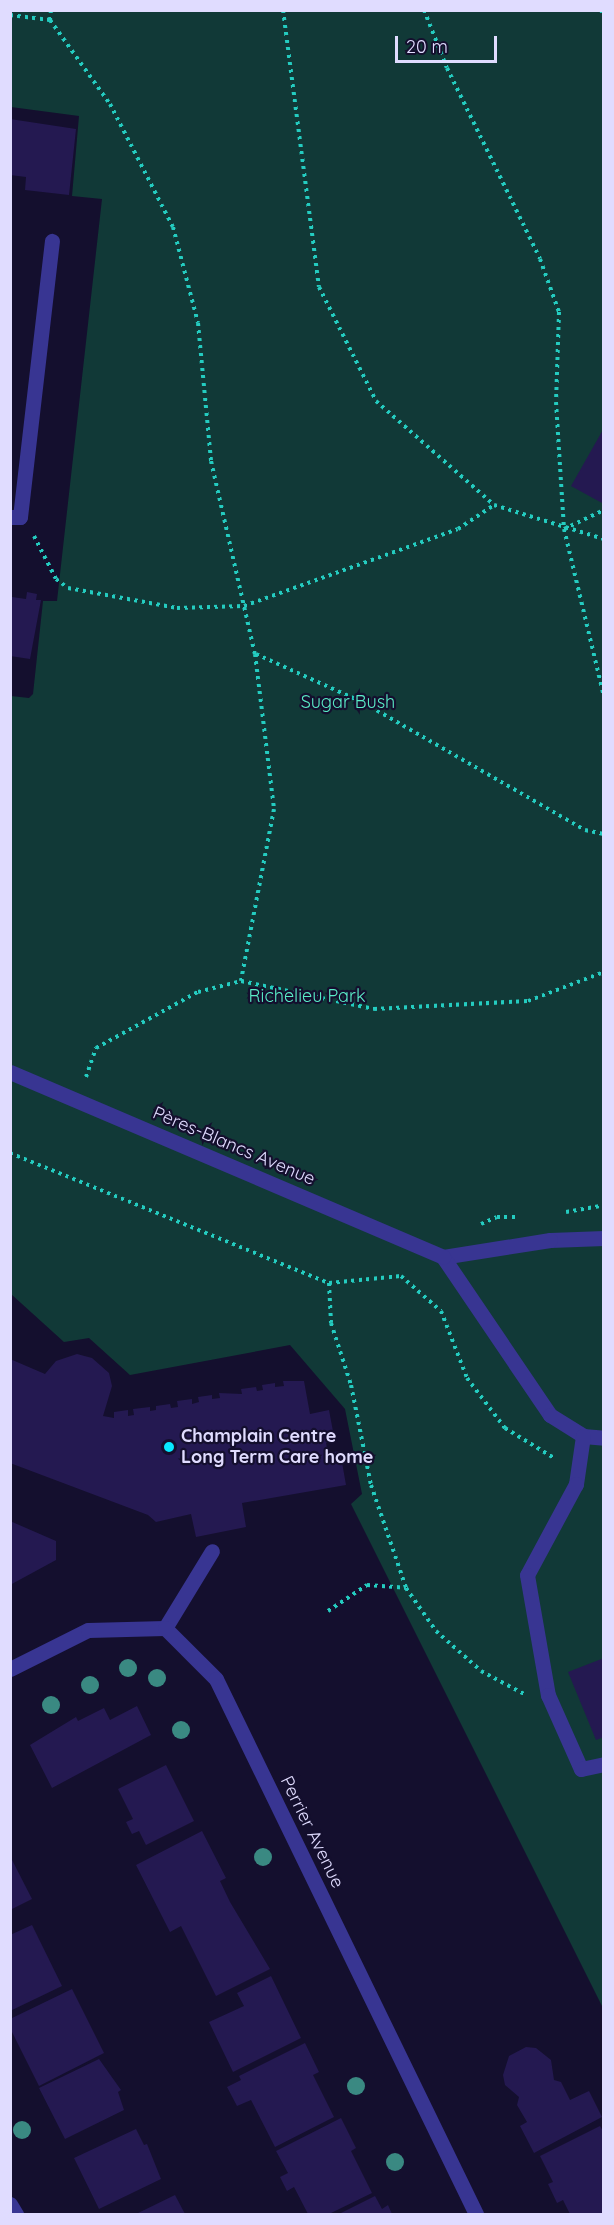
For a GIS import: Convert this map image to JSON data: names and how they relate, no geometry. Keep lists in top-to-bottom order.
{
  "streets": {
    "street": ["Pères-Blancs Avenue", "Perrier Avenue"]
  },
  "parks": ["Sugar Bush", "Richelieu Park"],
  "places": ["Champlain Centre Long Term Care home"],
  "scale_bar": "20 m"
}
